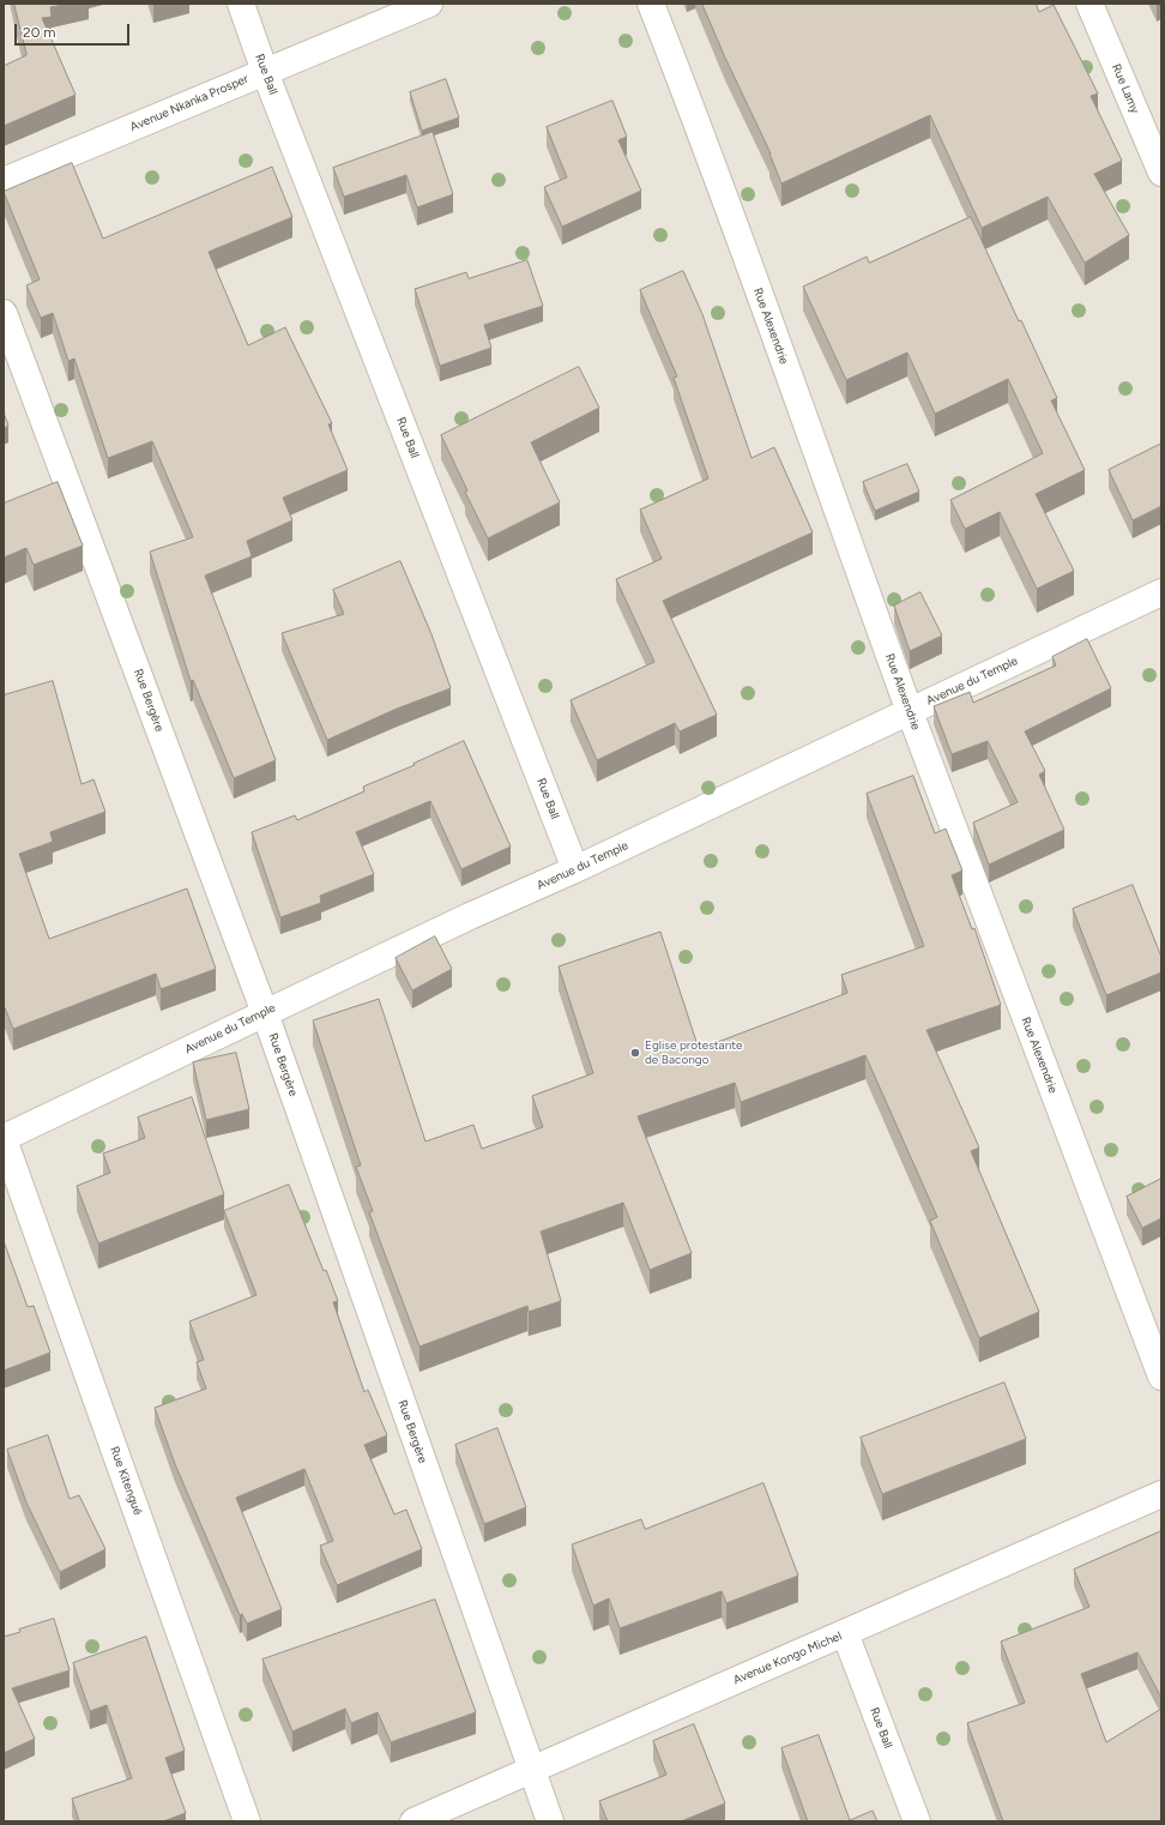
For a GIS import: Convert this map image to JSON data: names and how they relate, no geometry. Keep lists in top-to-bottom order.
{
  "streets": {
    "street": [
      "Rue Ball",
      "Rue Lamy",
      "Avenue Nkanka Prosper",
      "Rue Alexendrie",
      "Avenue du Temple",
      "Rue Bergère",
      "Rue Kitengué",
      "Avenue Kongo Michel"
    ]
  },
  "crossings": [
    ["Rue Ball", "Avenue Nkanka Prosper"],
    ["Rue Ball", "Avenue du Temple"],
    ["Rue Ball", "Avenue Kongo Michel"],
    ["Rue Alexendrie", "Avenue du Temple"],
    ["Avenue du Temple", "Rue Bergère"],
    ["Avenue du Temple", "Rue Kitengué"],
    ["Rue Bergère", "Avenue Kongo Michel"]
  ],
  "places": ["Eglise protestante de Bacongo"],
  "scale_bar": "20 m"
}
